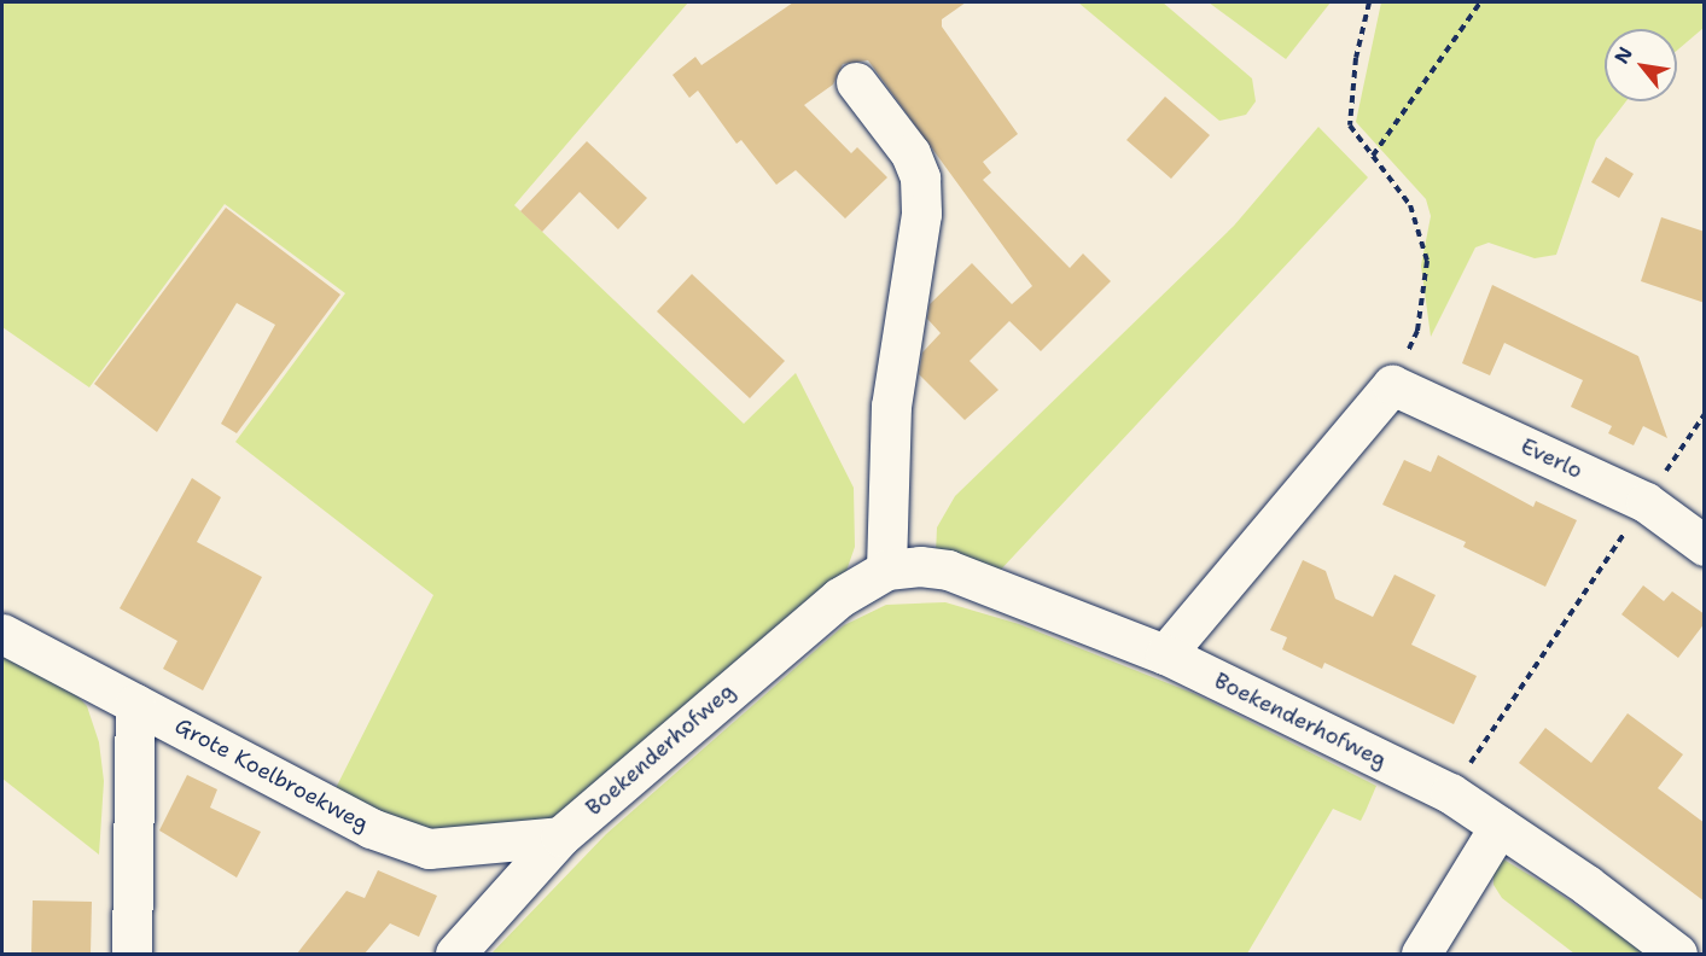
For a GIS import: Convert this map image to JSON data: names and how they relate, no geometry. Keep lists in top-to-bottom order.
{
  "streets": {
    "street": ["Everlo", "Boekenderhofweg", "Grote Koelbroekweg"]
  },
  "crossings": [
    ["Boekenderhofweg", "Grote Koelbroekweg"]
  ],
  "north": "top left"
}
